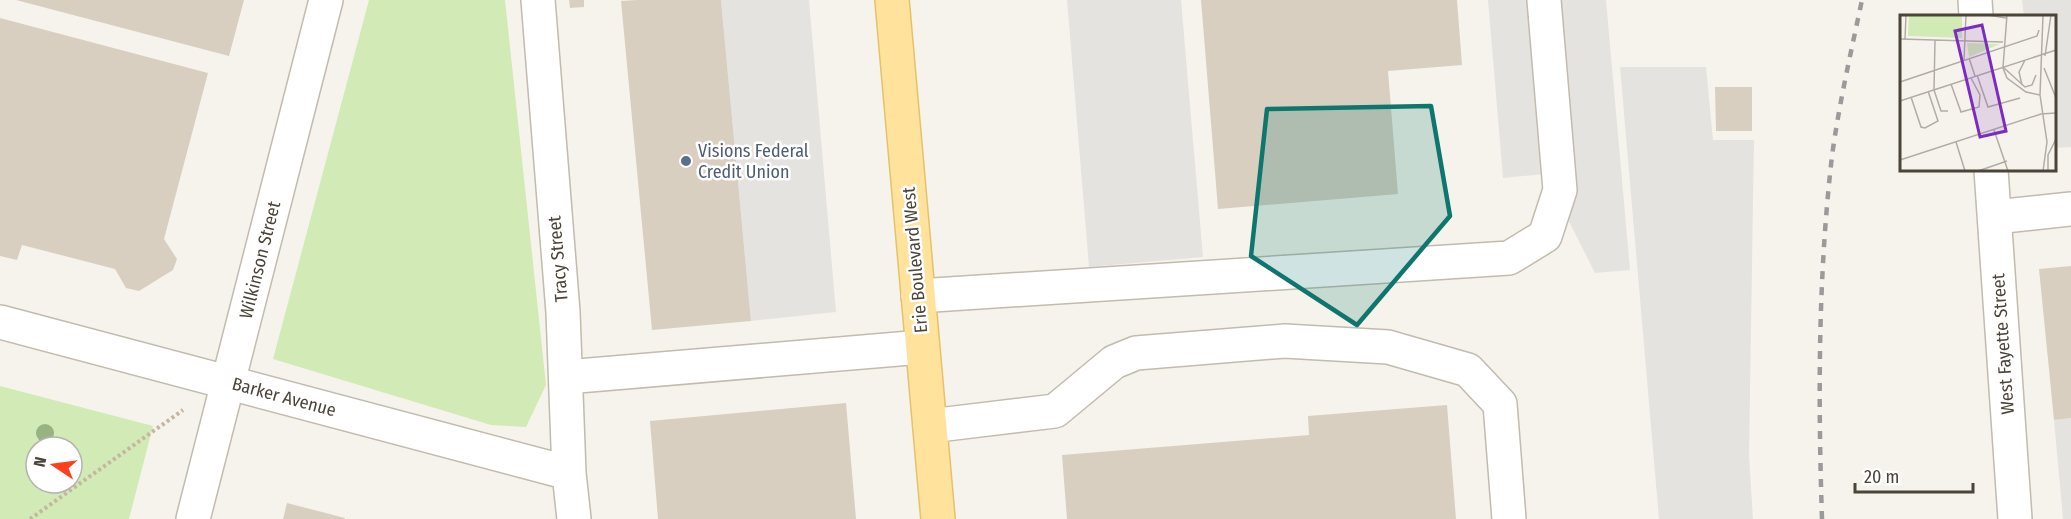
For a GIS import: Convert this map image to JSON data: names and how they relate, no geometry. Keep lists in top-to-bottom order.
{
  "streets": {
    "main road": ["Erie Boulevard West"],
    "street": [
      "Tracy Street",
      "Wilkinson Street",
      "West Fayette Street",
      "Barker Avenue"
    ]
  },
  "crossings": [
    ["Tracy Street", "Barker Avenue"],
    ["Wilkinson Street", "Barker Avenue"]
  ],
  "places": ["Visions Federal Credit Union"],
  "scale_bar": "20 m",
  "north": "left"
}
